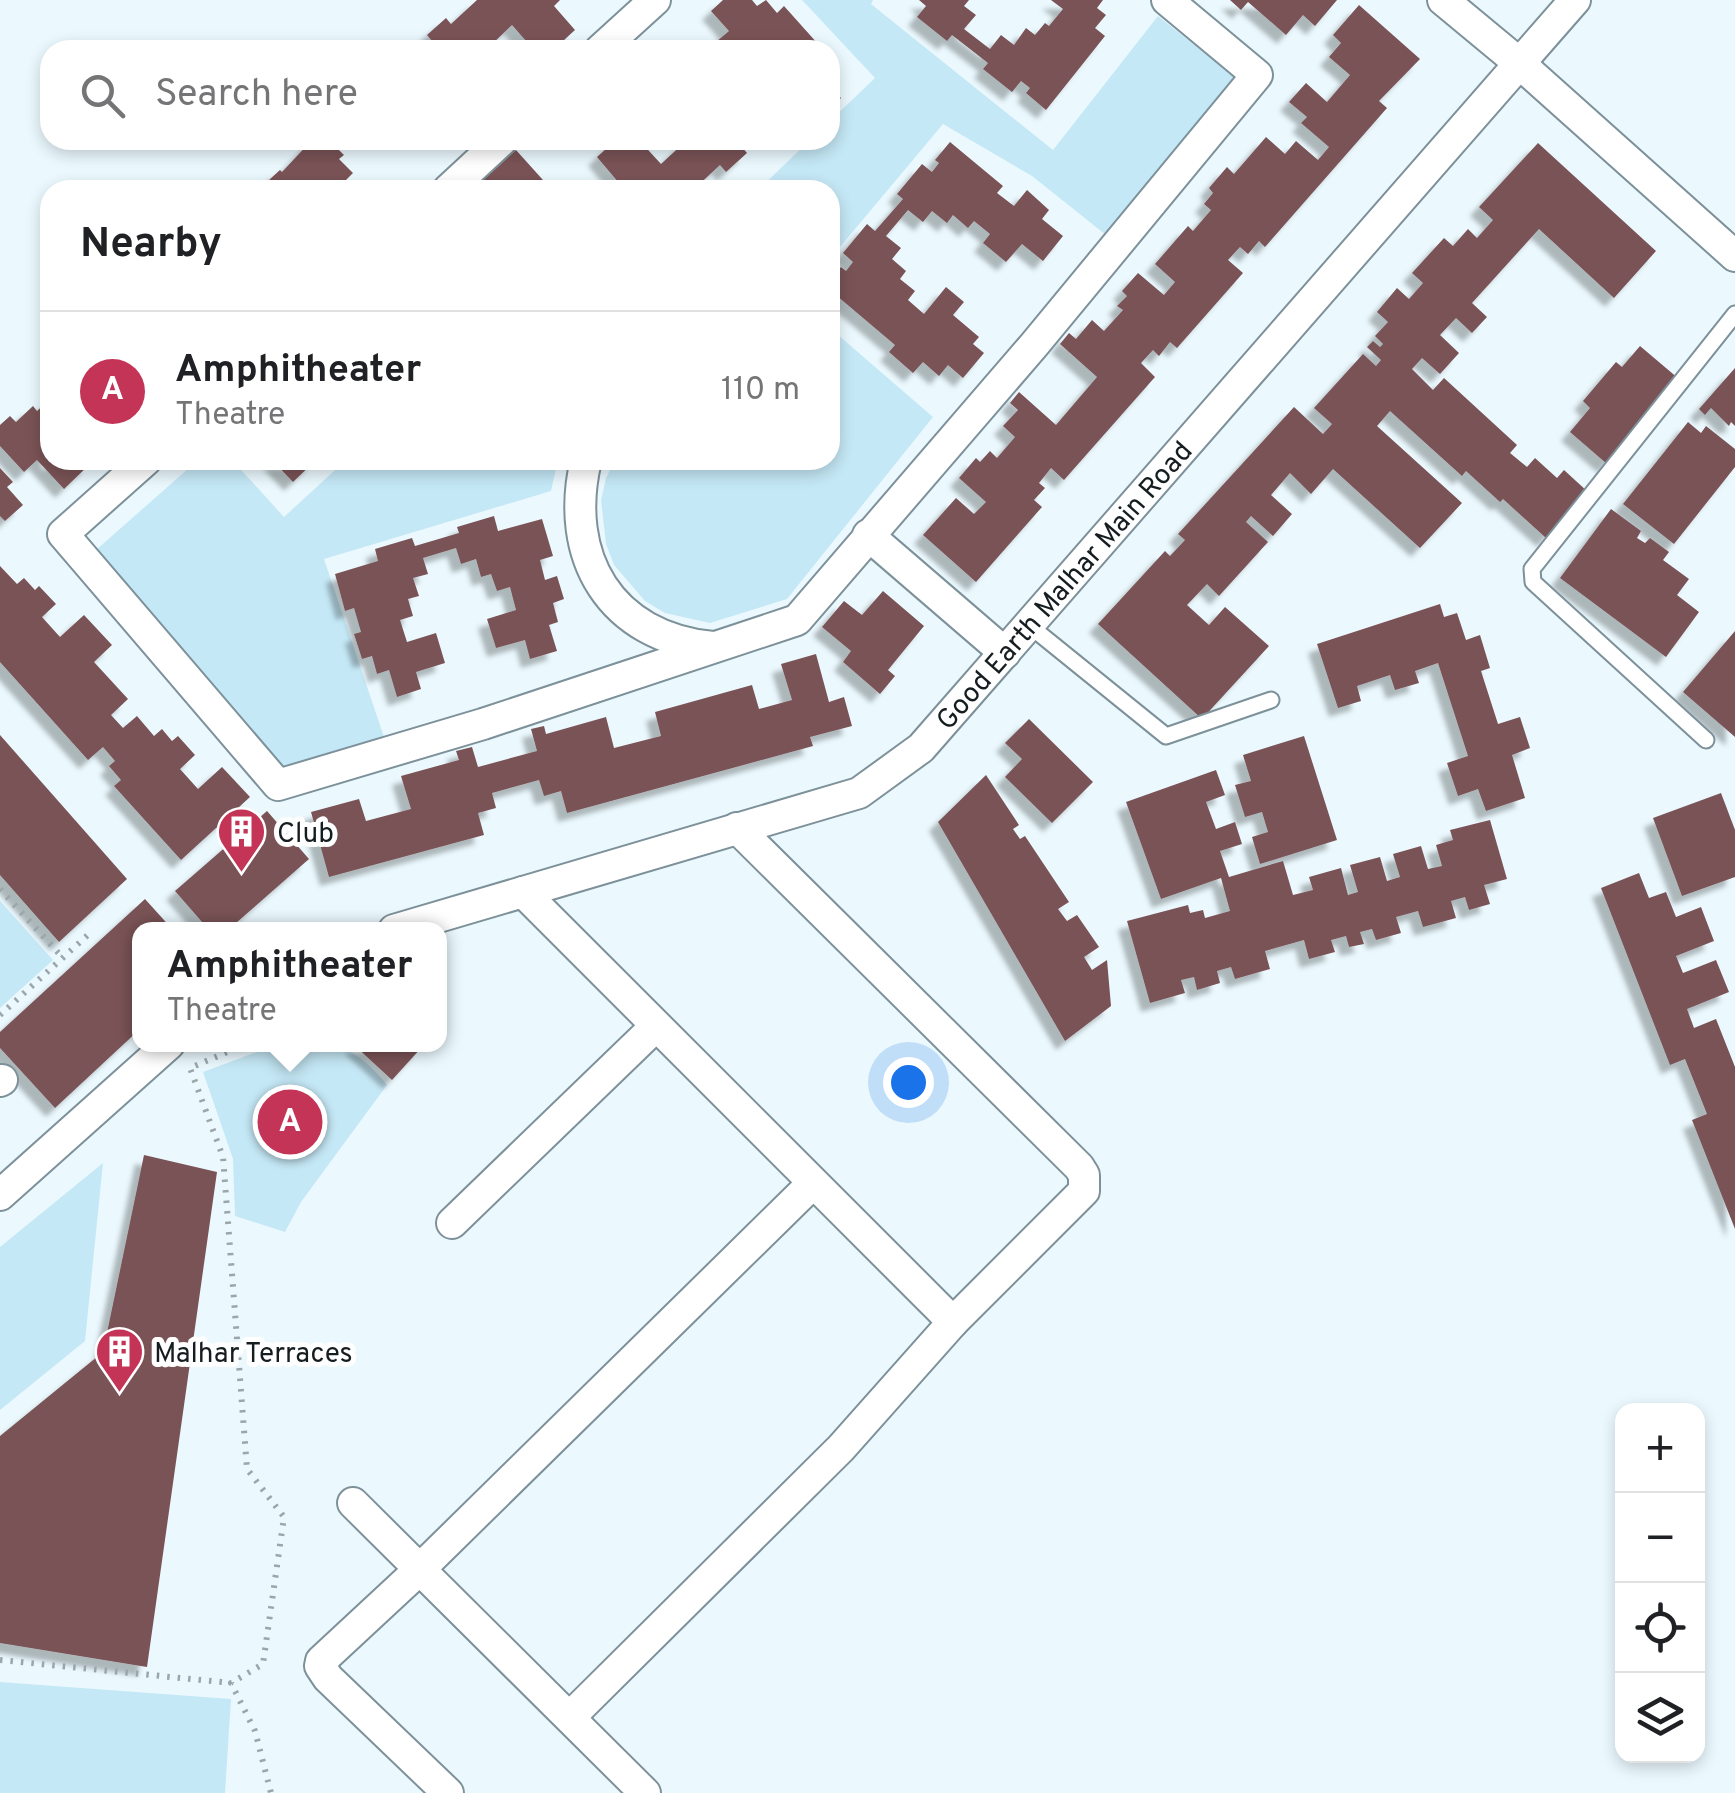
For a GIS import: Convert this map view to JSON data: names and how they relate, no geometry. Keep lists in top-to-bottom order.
{
  "streets": {
    "street": ["Good Earth Malhar Main Road"]
  },
  "places": {
    "building": ["Club", "Malhar Terraces"]
  },
  "page": {
    "search": "Search here",
    "heading": "Nearby",
    "list": [
      {
        "mark": "A",
        "name": "Amphitheater",
        "note": "Theatre",
        "value": "110 m"
      }
    ],
    "popup": ["Amphitheater", "Theatre"],
    "pins": "A",
    "map_buttons": ["+", "−"]
  }
}
